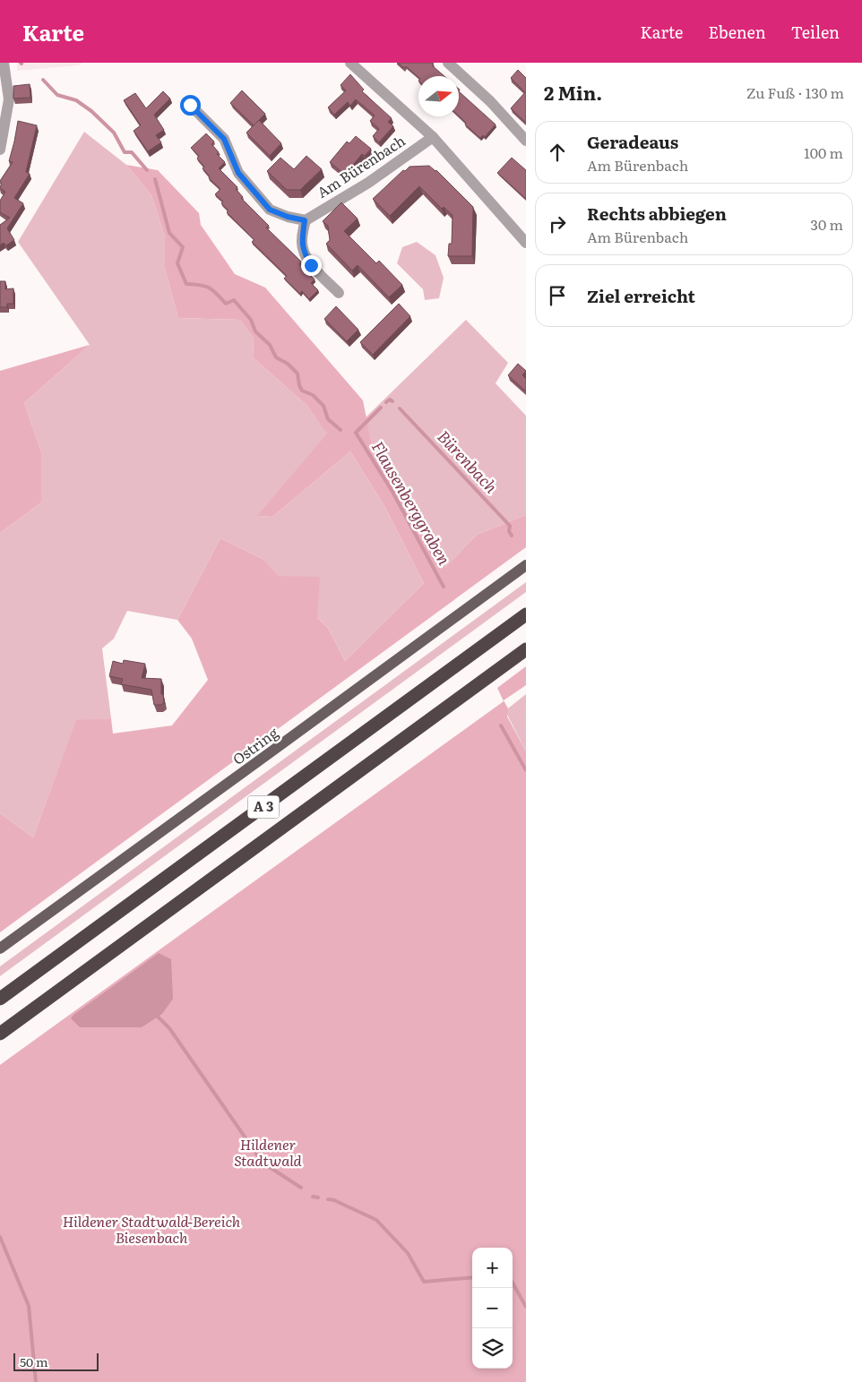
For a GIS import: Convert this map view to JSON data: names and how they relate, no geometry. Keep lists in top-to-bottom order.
{
  "streets": {
    "highway": ["A 3"],
    "main road": ["Ostring"],
    "street": ["Am Bürenbach"]
  },
  "water": ["Bürenbach", "Flausenberggraben"],
  "parks": ["Hildener Stadtwald", "Hildener Stadtwald-Bereich Biesenbach"],
  "scale_bar": "50 m",
  "north": "right",
  "page": {
    "header": "Karte",
    "nav": ["Karte", "Ebenen", "Teilen"],
    "heading": ["2 Min.", "Zu Fuß · 130 m"],
    "list": [
      ["Geradeaus", "Am Bürenbach", "100 m"],
      ["Rechts abbiegen", "Am Bürenbach", "30 m"],
      "Ziel erreicht"
    ],
    "map_buttons": ["+", "−"],
    "scale": "50 m"
  }
}
